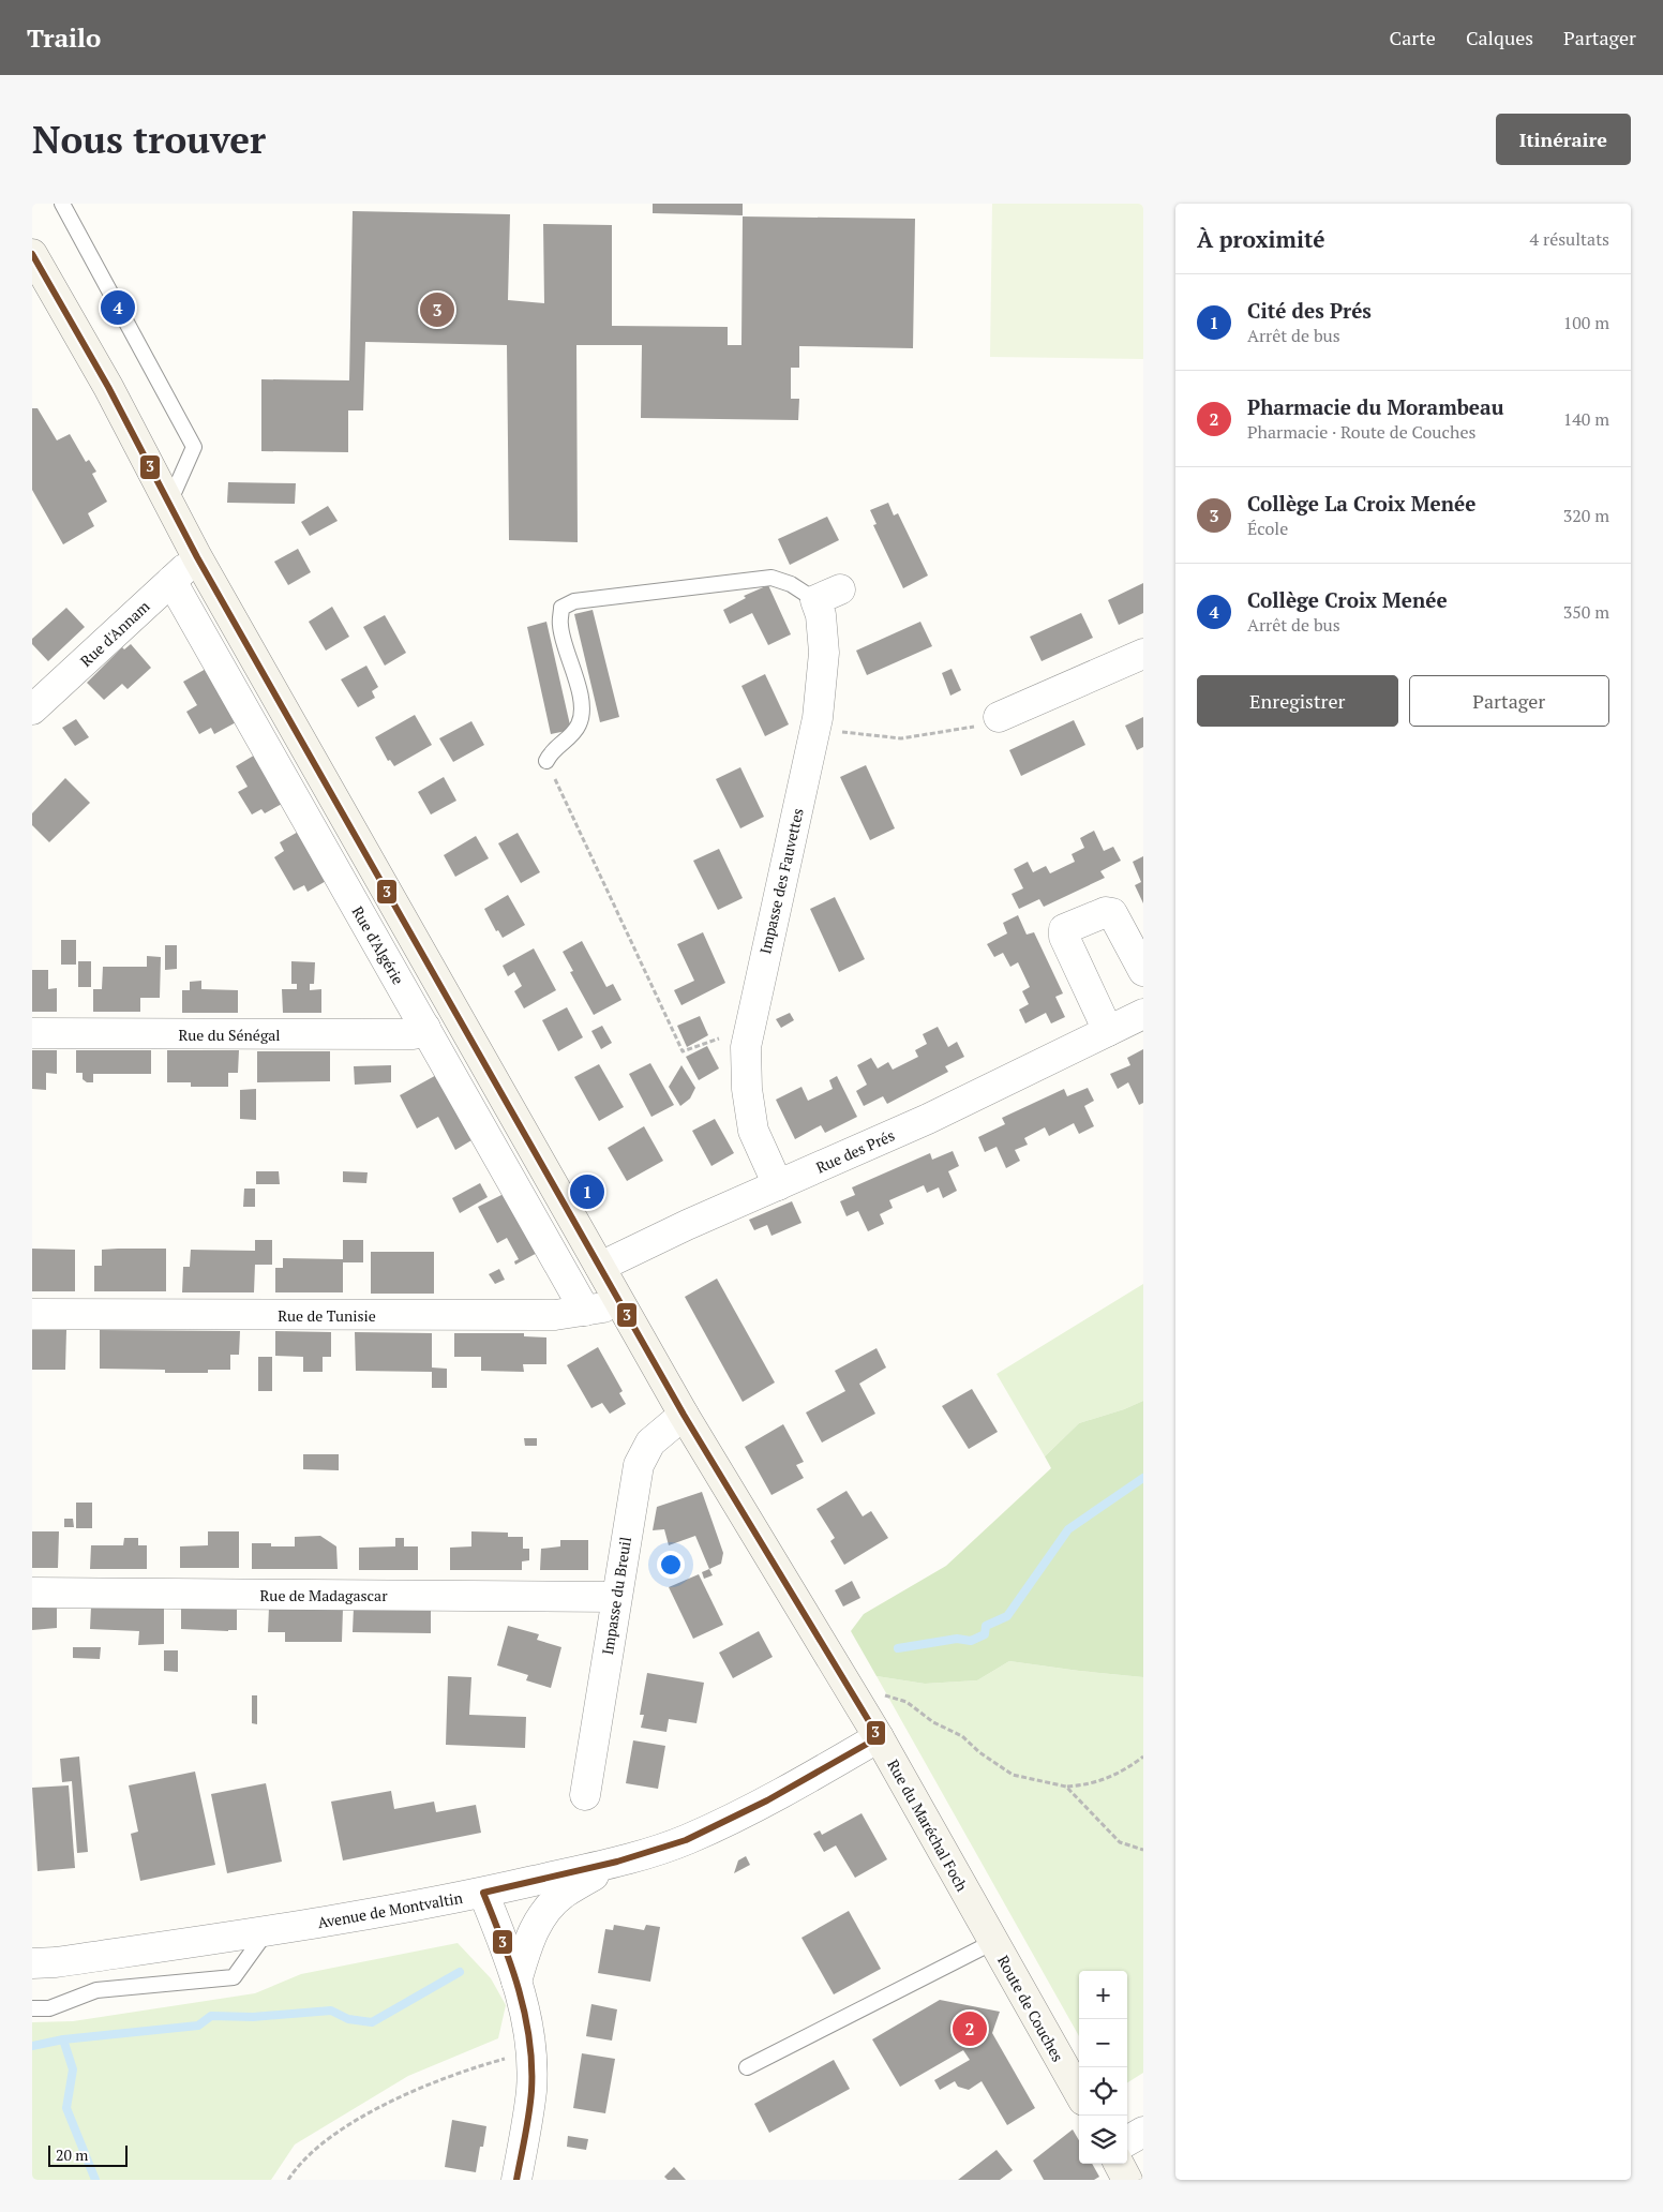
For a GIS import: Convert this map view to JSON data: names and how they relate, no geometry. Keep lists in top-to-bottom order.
{
  "streets": {
    "main road": ["Rue du Maréchal Foch", "Route de Couches"],
    "street": [
      "Rue d'Annam",
      "Impasse des Fauvettes",
      "Rue d'Algérie",
      "Rue du Sénégal",
      "Rue des Prés",
      "Rue de Tunisie",
      "Rue de Madagascar",
      "Impasse du Breuil",
      "Avenue de Montvaltin"
    ]
  },
  "crossings": [
    ["Rue d'Annam", "Rue d'Algérie"],
    ["Rue d'Annam", "Rue du Maréchal Foch"],
    ["Impasse des Fauvettes", "Rue des Prés"],
    ["Rue d'Algérie", "Rue du Sénégal"],
    ["Rue d'Algérie", "Rue de Tunisie"],
    ["Rue des Prés", "Rue du Maréchal Foch"],
    ["Rue de Tunisie", "Rue du Maréchal Foch"],
    ["Rue de Madagascar", "Impasse du Breuil"],
    ["Impasse du Breuil", "Rue du Maréchal Foch"],
    ["Rue du Maréchal Foch", "Avenue de Montvaltin"],
    ["Rue du Maréchal Foch", "Route de Couches"]
  ],
  "lines": ["transit line 3"],
  "scale_bar": "20 m",
  "page": {
    "header": "Trailo",
    "nav": ["Carte", "Calques", "Partager"],
    "buttons": [
      "Itinéraire",
      ["Enregistrer", "Partager"]
    ],
    "title": "Nous trouver",
    "heading": ["À proximité", "4 résultats"],
    "list": [
      {
        "mark": "1",
        "name": "Cité des Prés",
        "note": "Arrêt de bus",
        "value": "100 m"
      },
      {
        "mark": "2",
        "name": "Pharmacie du Morambeau",
        "note": "Pharmacie · Route de Couches",
        "value": "140 m"
      },
      {
        "mark": "3",
        "name": "Collège La Croix Menée",
        "note": "École",
        "value": "320 m"
      },
      {
        "mark": "4",
        "name": "Collège Croix Menée",
        "note": "Arrêt de bus",
        "value": "350 m"
      }
    ],
    "pins": [
      "4",
      "3",
      "1",
      "2"
    ],
    "map_buttons": ["+", "−"],
    "scale": "20 m"
  }
}
